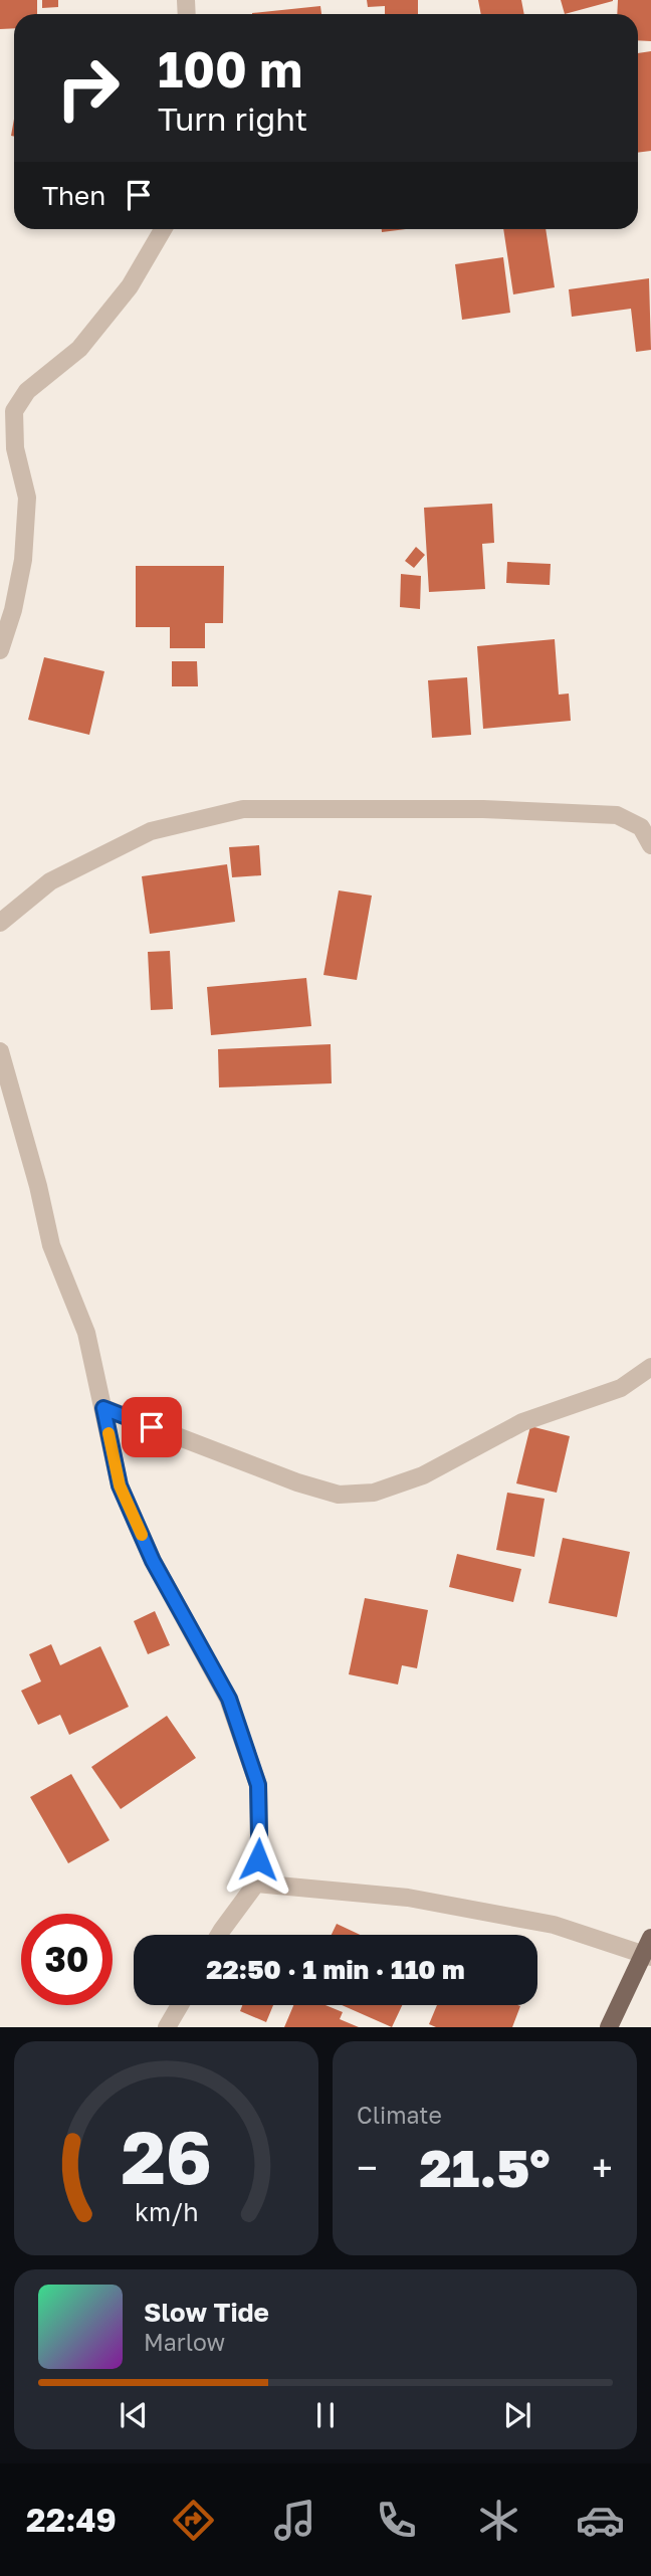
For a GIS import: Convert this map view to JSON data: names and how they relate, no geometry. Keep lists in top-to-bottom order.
{
  "page": {
    "turn": ["100 m", "Turn right"],
    "then": "Then",
    "limit": "30",
    "trip": "22:50 · 1 min · 110 m",
    "tile": "Climate",
    "heat": ["−", "21.5°", "+"],
    "song": ["Slow Tide", "Marlow"],
    "tabs": "22:49",
    "gauge": ["26", "km/h"]
  }
}
